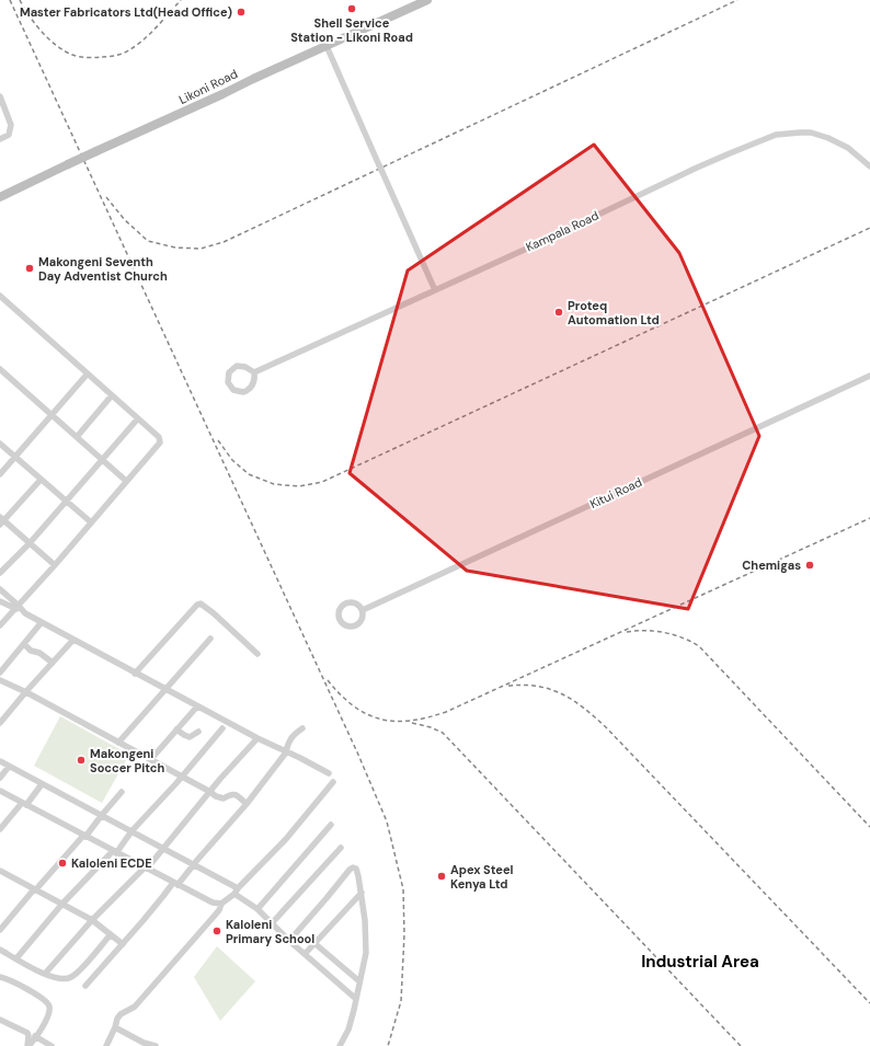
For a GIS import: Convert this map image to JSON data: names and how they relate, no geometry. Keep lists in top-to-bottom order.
{
  "streets": {
    "street": ["Likoni Road", "Kampala Road", "Kitui Road"]
  },
  "districts": ["Industrial Area"],
  "places": [
    "Shell Service Station - Likoni Road",
    "Master Fabricators Ltd(Head Office)",
    "Makongeni Seventh Day Adventist Church",
    "Proteq Automation Ltd",
    "Chemigas",
    "Makongeni Soccer Pitch",
    "Kaloleni ECDE",
    "Apex Steel Kenya Ltd",
    "Kaloleni Primary School"
  ]
}
